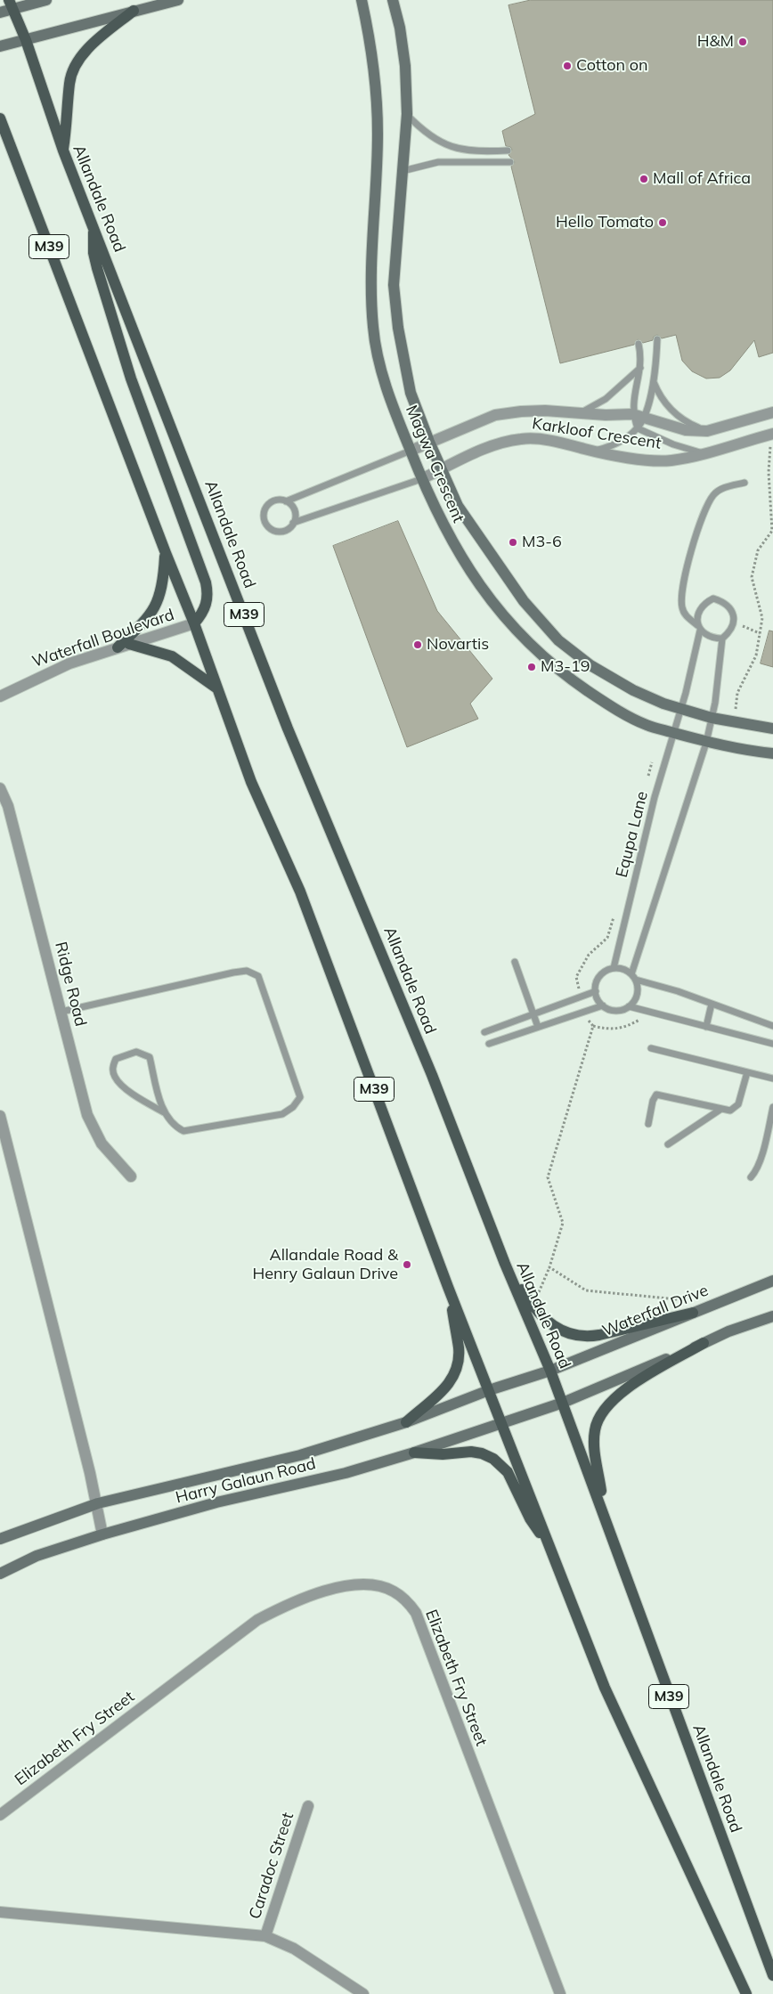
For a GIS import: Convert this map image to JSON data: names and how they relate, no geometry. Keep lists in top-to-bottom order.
{
  "streets": {
    "main road": ["Allandale Road", "M39"],
    "street": [
      "Karkloof Crescent",
      "Magwa Crescent",
      "Waterfall Boulevard",
      "Ridge Road",
      "Waterfall Drive",
      "Harry Galaun Road",
      "Elizabeth Fry Street",
      "Caradoc Street"
    ],
    "lane": ["Equpa Lane"]
  },
  "crossings": [
    ["Allandale Road", "Waterfall Drive"],
    ["Allandale Road", "Harry Galaun Road"],
    ["M39", "Waterfall Boulevard"],
    ["M39", "Waterfall Drive"],
    ["M39", "Harry Galaun Road"],
    ["Karkloof Crescent", "Magwa Crescent"],
    ["Magwa Crescent", "Equpa Lane"],
    ["Waterfall Drive", "Harry Galaun Road"]
  ],
  "places": [
    "H&M",
    "Cotton on",
    "Mall of Africa",
    "Hello Tomato",
    "M3-6",
    "Novartis",
    "M3-19",
    "Allandale Road & Henry Galaun Drive"
  ]
}
